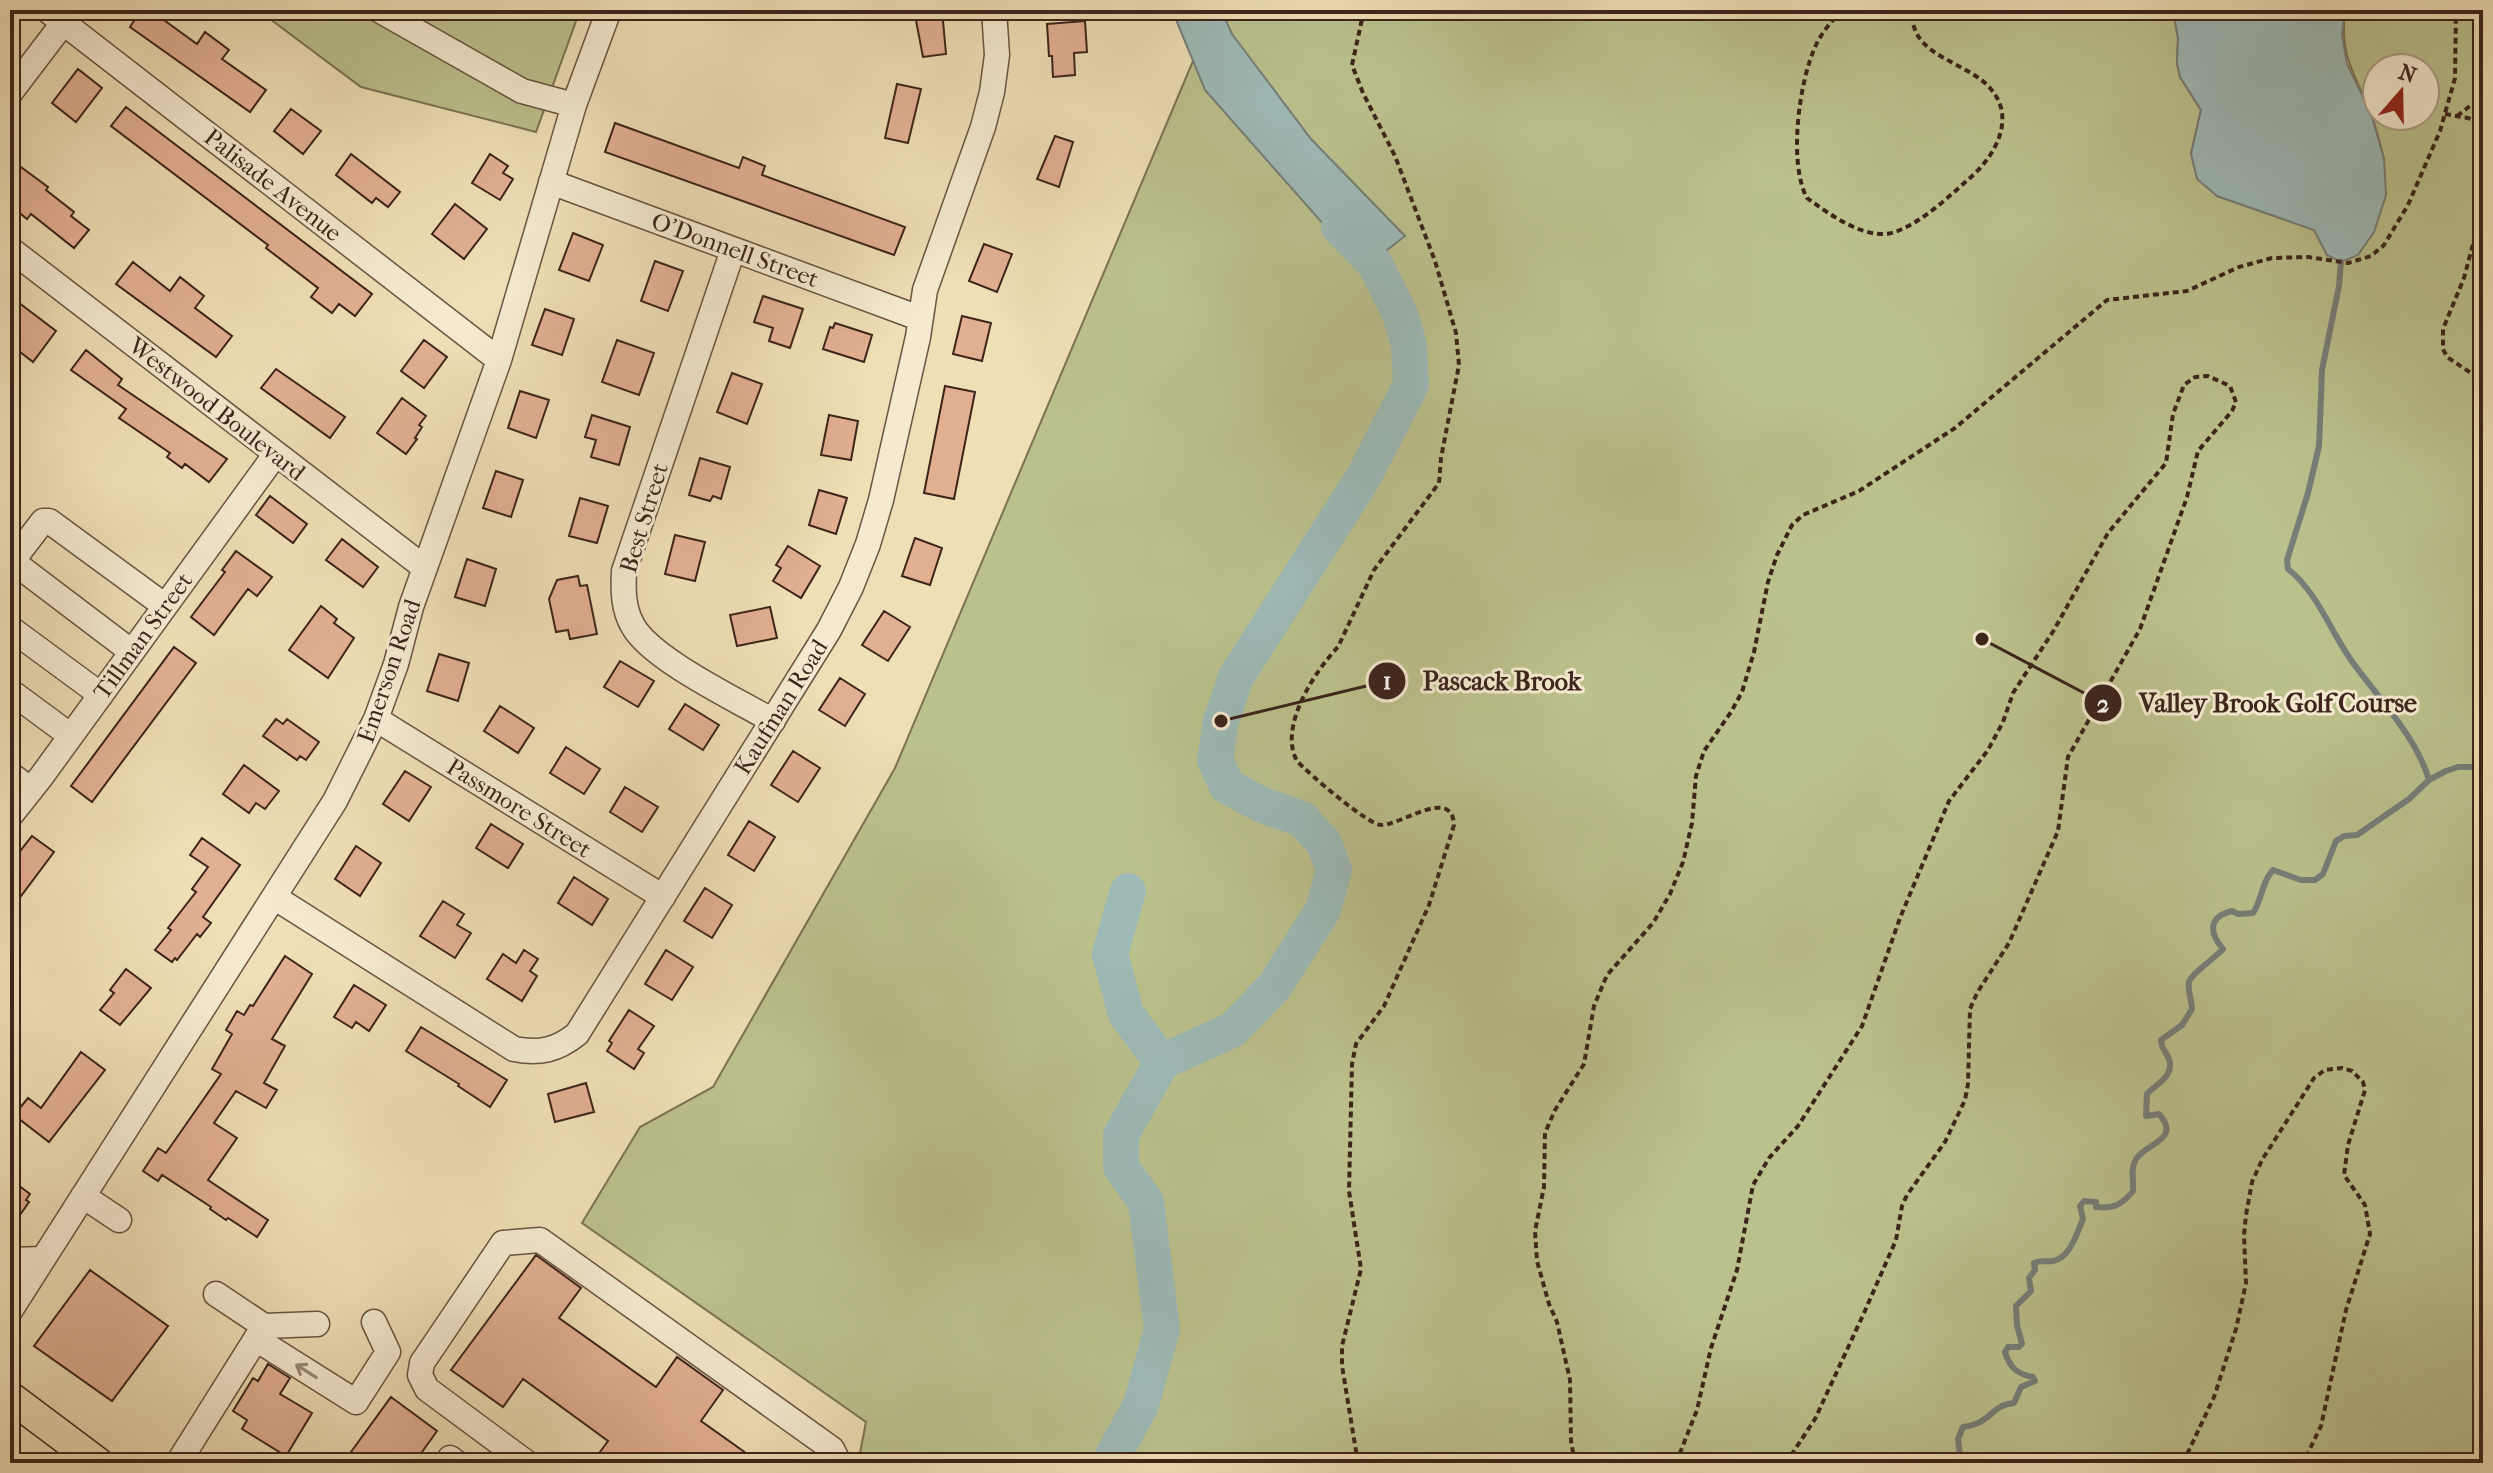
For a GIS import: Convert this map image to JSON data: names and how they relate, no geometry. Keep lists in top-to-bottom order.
{
  "streets": {
    "street": [
      "Palisade Avenue",
      "O'Donnell Street",
      "Westwood Boulevard",
      "Best Street",
      "Tillman Street",
      "Emerson Road",
      "Kaufman Road",
      "Passmore Street"
    ]
  },
  "crossings": [
    ["Palisade Avenue", "Emerson Road"],
    ["O'Donnell Street", "Best Street"],
    ["O'Donnell Street", "Emerson Road"],
    ["O'Donnell Street", "Kaufman Road"],
    ["Westwood Boulevard", "Tillman Street"],
    ["Westwood Boulevard", "Emerson Road"],
    ["Best Street", "Kaufman Road"],
    ["Emerson Road", "Kaufman Road"],
    ["Emerson Road", "Passmore Street"],
    ["Kaufman Road", "Passmore Street"]
  ],
  "places": ["Valley Brook Golf Course", "Pascack Brook"],
  "north": "top"
}
